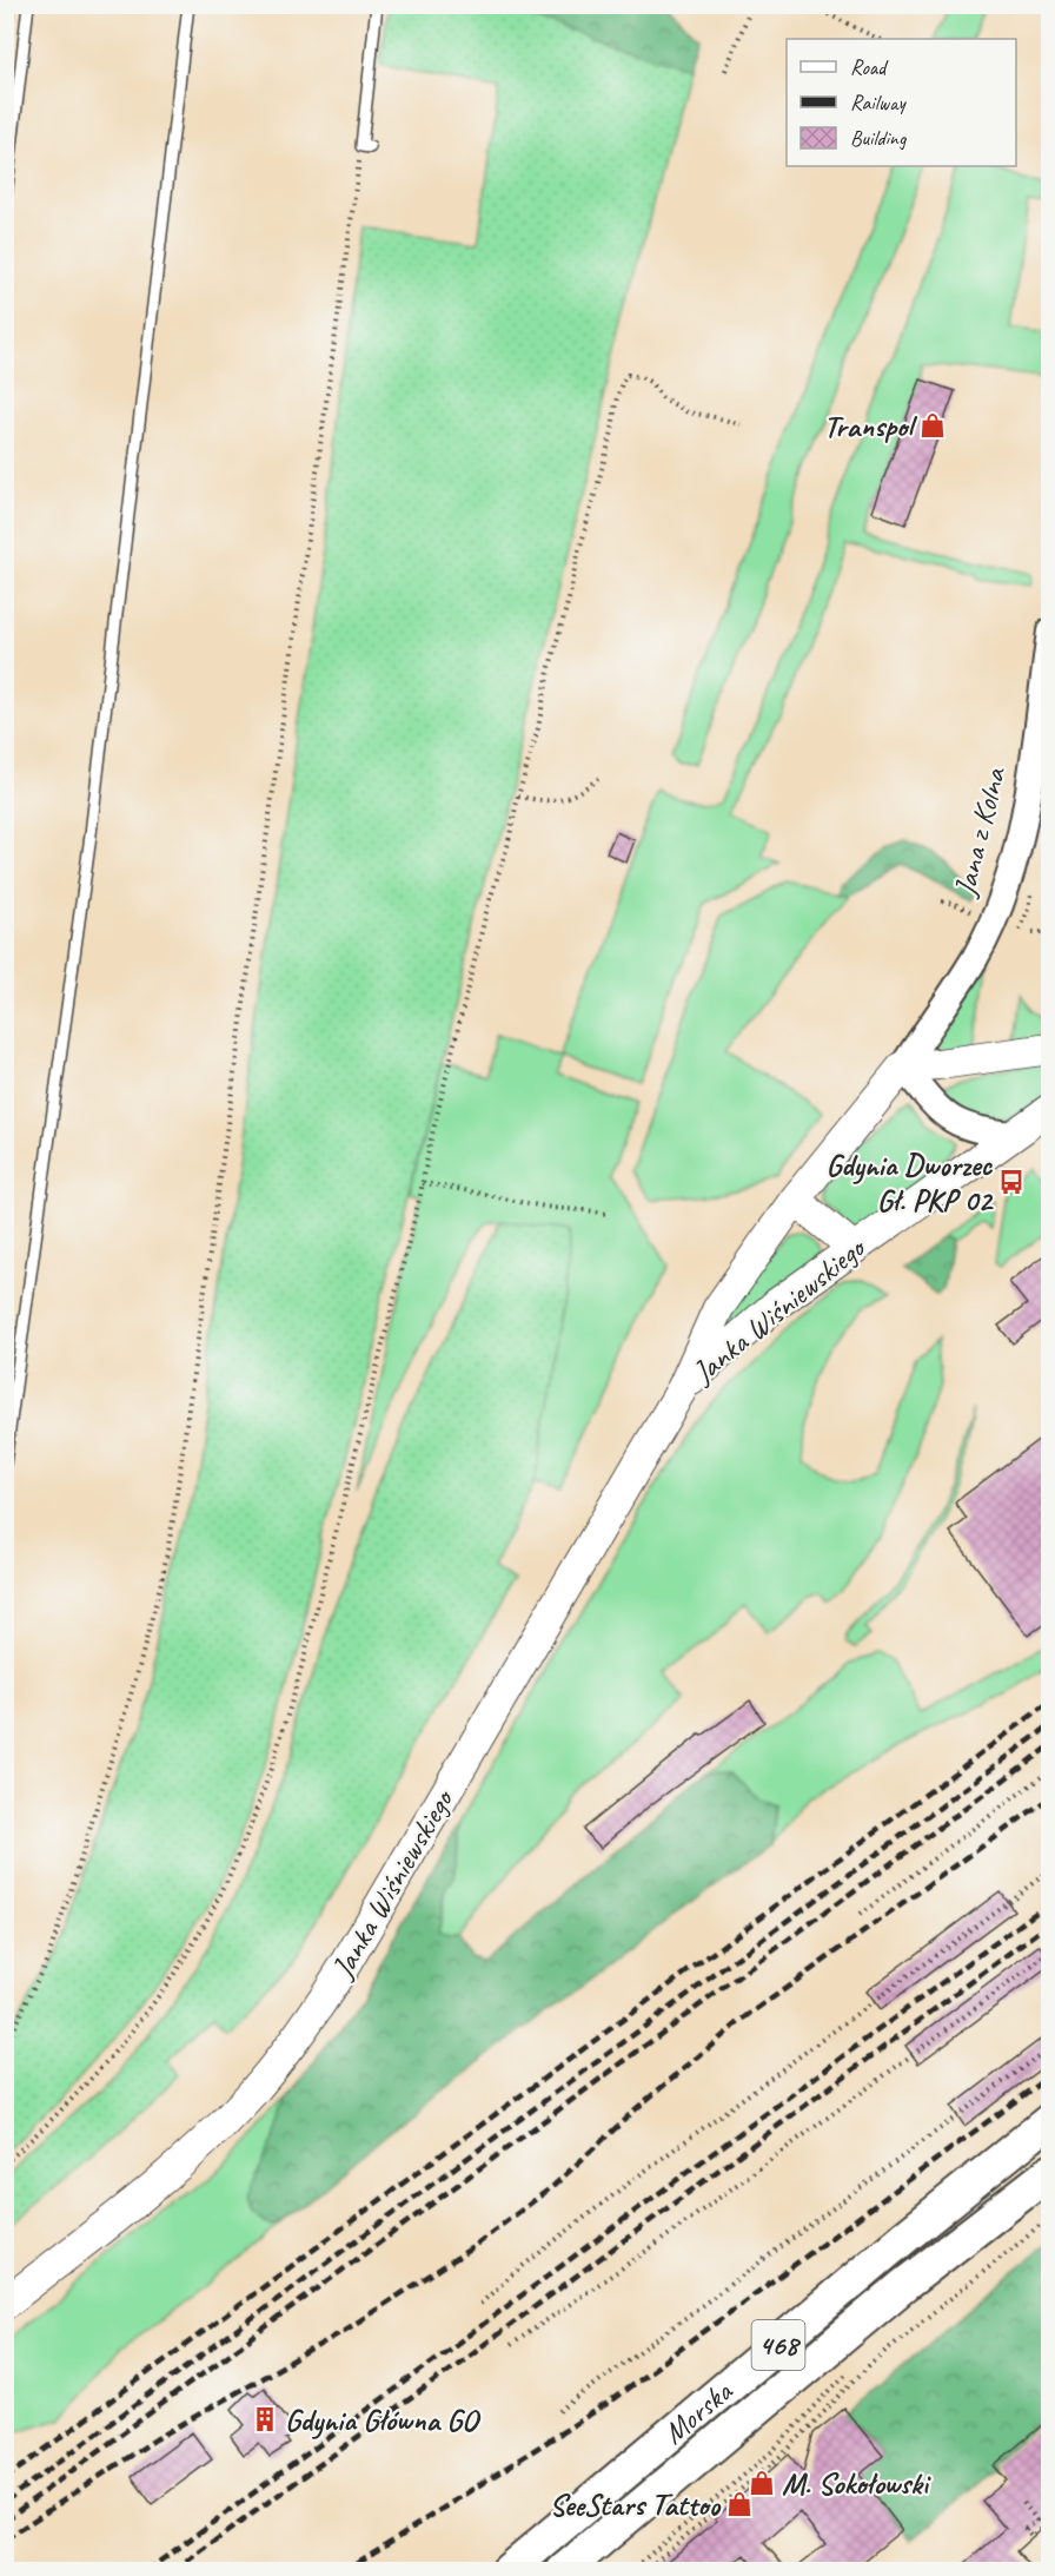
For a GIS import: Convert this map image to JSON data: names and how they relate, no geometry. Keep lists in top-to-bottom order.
{
  "streets": {
    "main road": ["Janka Wiśniewskiego", "468", "Morska"],
    "street": ["Jana z Kolna"]
  },
  "crossings": [
    ["Jana z Kolna", "Janka Wiśniewskiego"]
  ],
  "places": {
    "shop": ["Transpol", "M. Sokołowski", "SeeStars Tattoo"],
    "bus stop": ["Gdynia Dworzec Gł. PKP 02"],
    "building": ["Gdynia Główna GO"]
  },
  "legend": ["Road", "Railway", "Building"]
}
